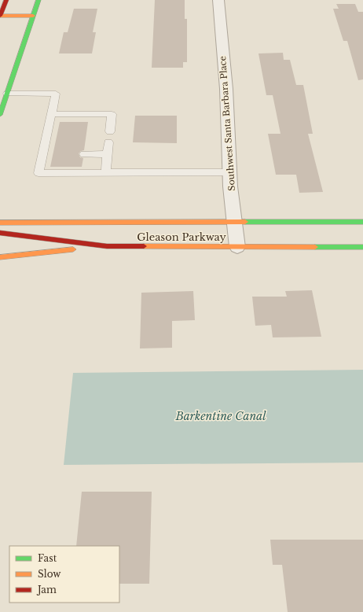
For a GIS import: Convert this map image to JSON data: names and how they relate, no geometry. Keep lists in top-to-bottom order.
{
  "streets": {
    "main road": ["Gleason Parkway"],
    "street": ["Southwest Santa Barbara Place"]
  },
  "crossings": [
    ["Southwest Santa Barbara Place", "Gleason Parkway"]
  ],
  "water": ["Barkentine Canal"],
  "legend": ["Fast", "Slow", "Jam"]
}
